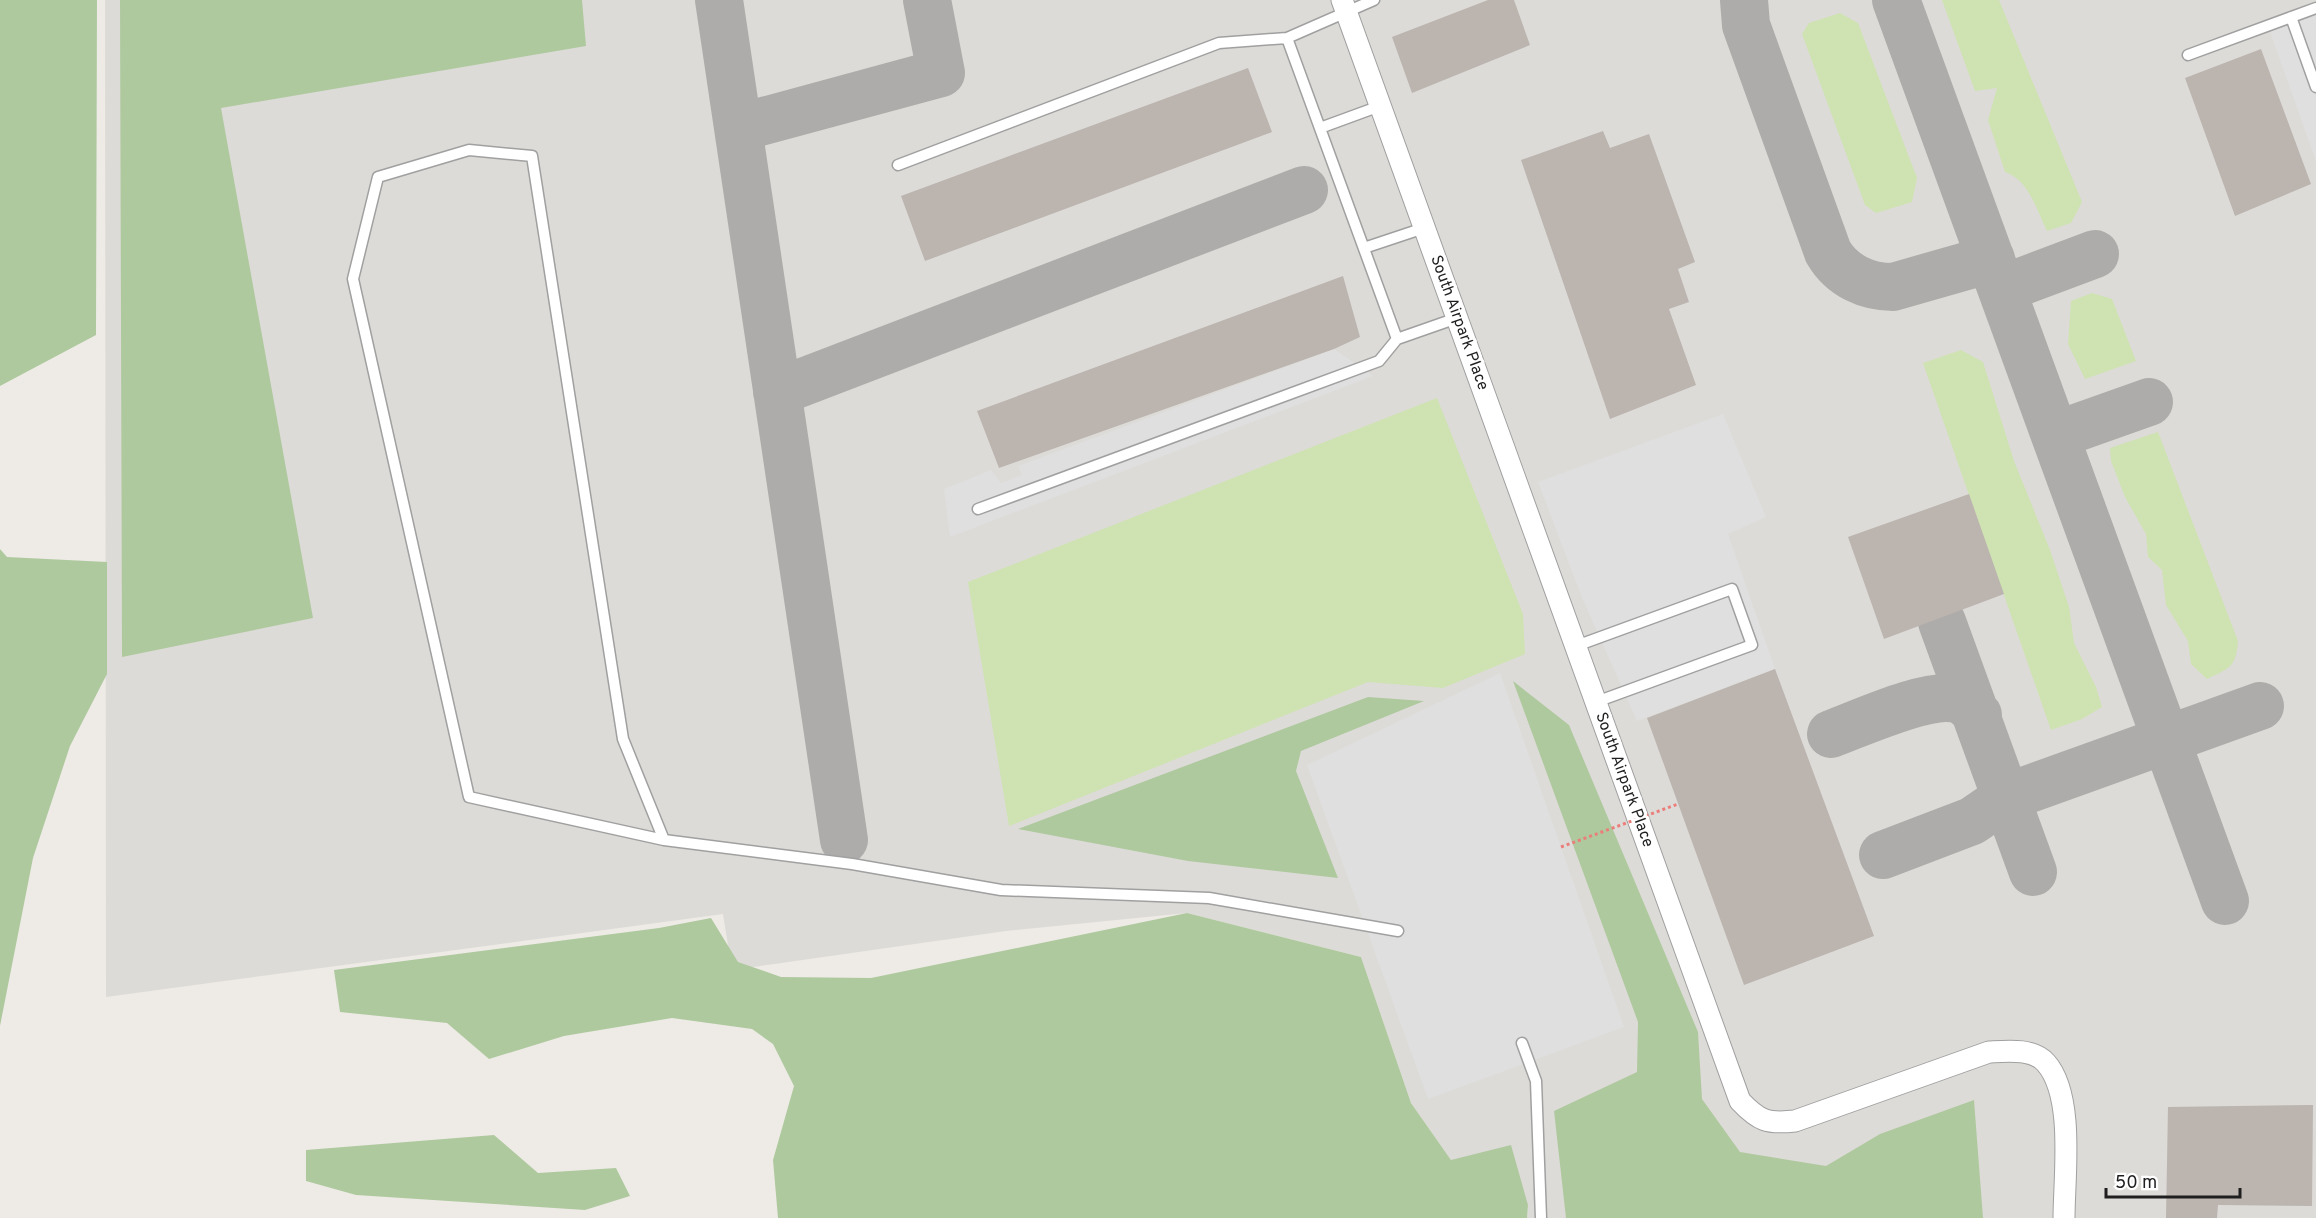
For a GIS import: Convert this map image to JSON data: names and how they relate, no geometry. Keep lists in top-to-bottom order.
{
  "streets": {
    "street": ["South Airpark Place"]
  },
  "scale_bar": "50 m"
}
